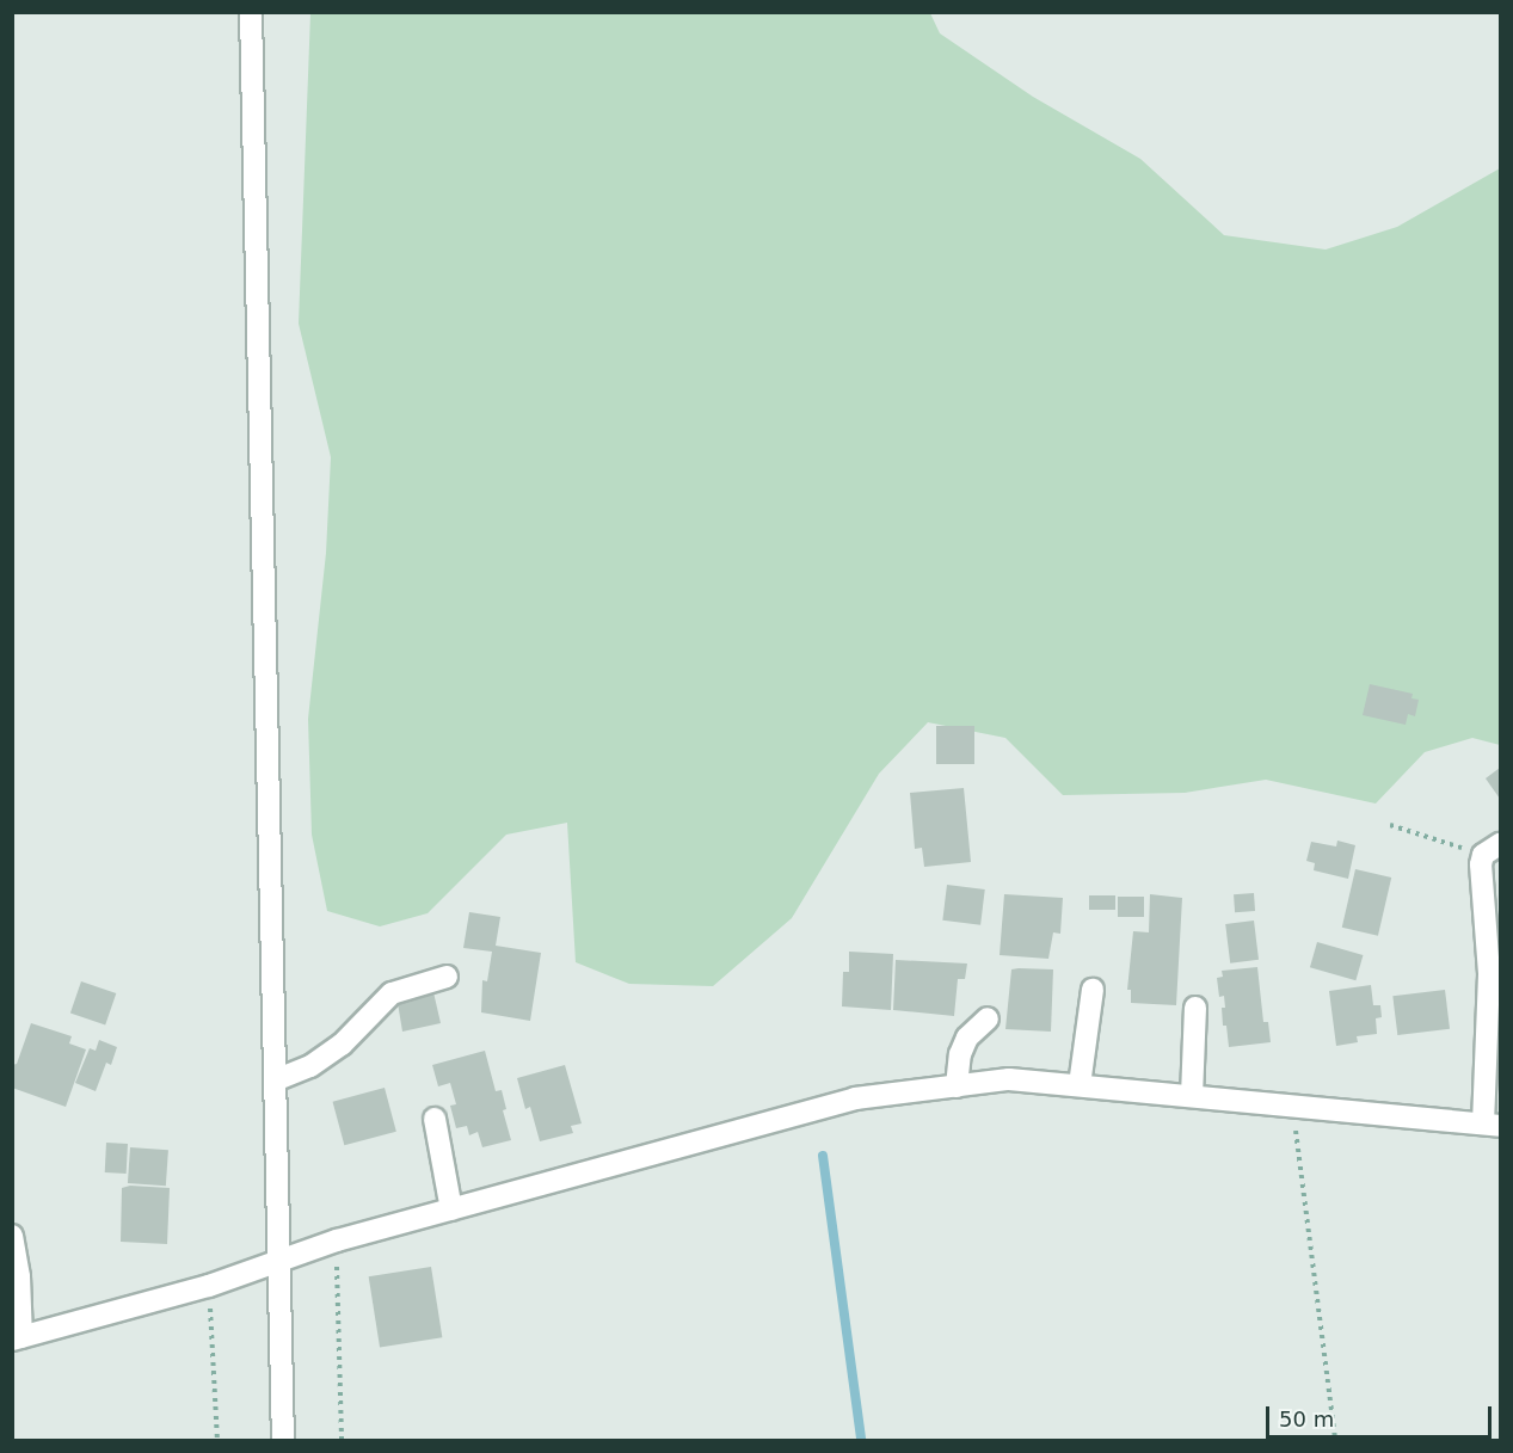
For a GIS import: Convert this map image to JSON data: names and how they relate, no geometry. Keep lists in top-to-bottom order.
{
  "scale_bar": "50 m"
}
